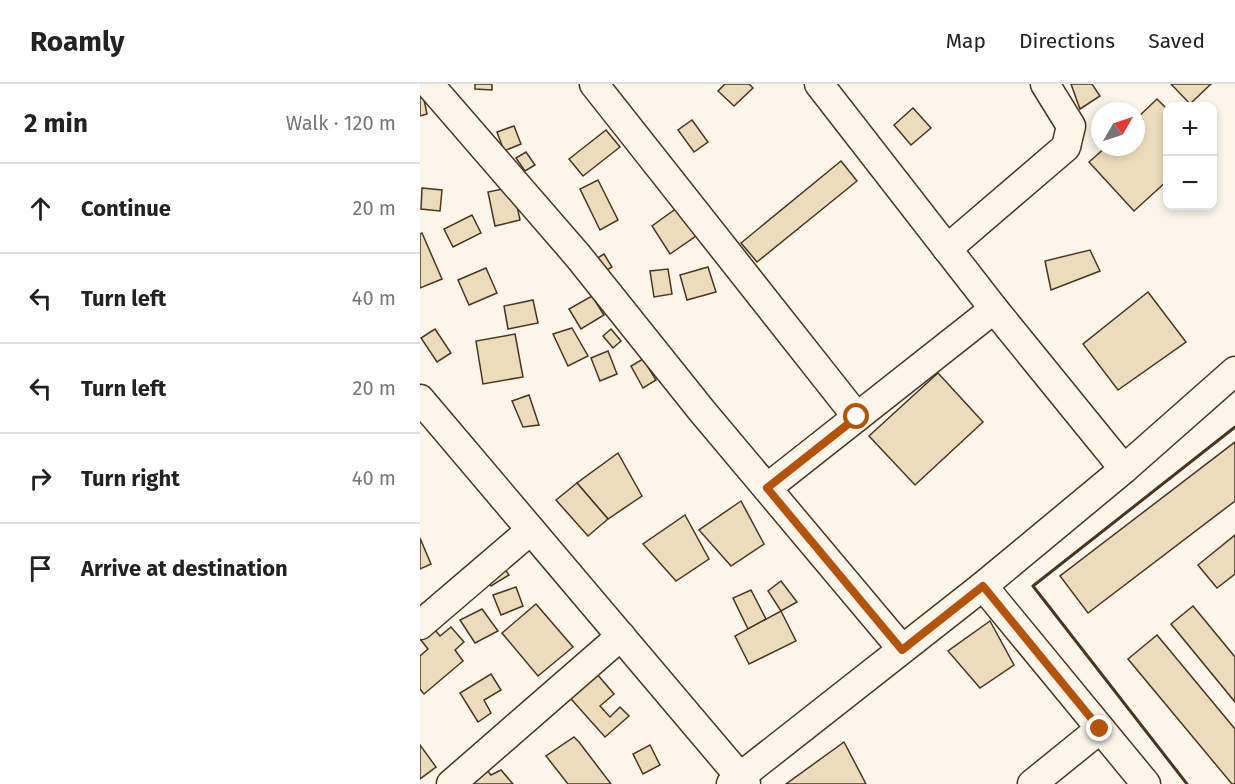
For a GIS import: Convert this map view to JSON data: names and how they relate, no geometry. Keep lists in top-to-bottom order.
{
  "north": "top right",
  "page": {
    "header": "Roamly",
    "nav": ["Map", "Directions", "Saved"],
    "heading": ["2 min", "Walk · 120 m"],
    "map_buttons": ["+", "−"],
    "list": [
      ["Continue", "20 m"],
      ["Turn left", "40 m"],
      ["Turn left", "20 m"],
      ["Turn right", "40 m"],
      "Arrive at destination"
    ]
  }
}
